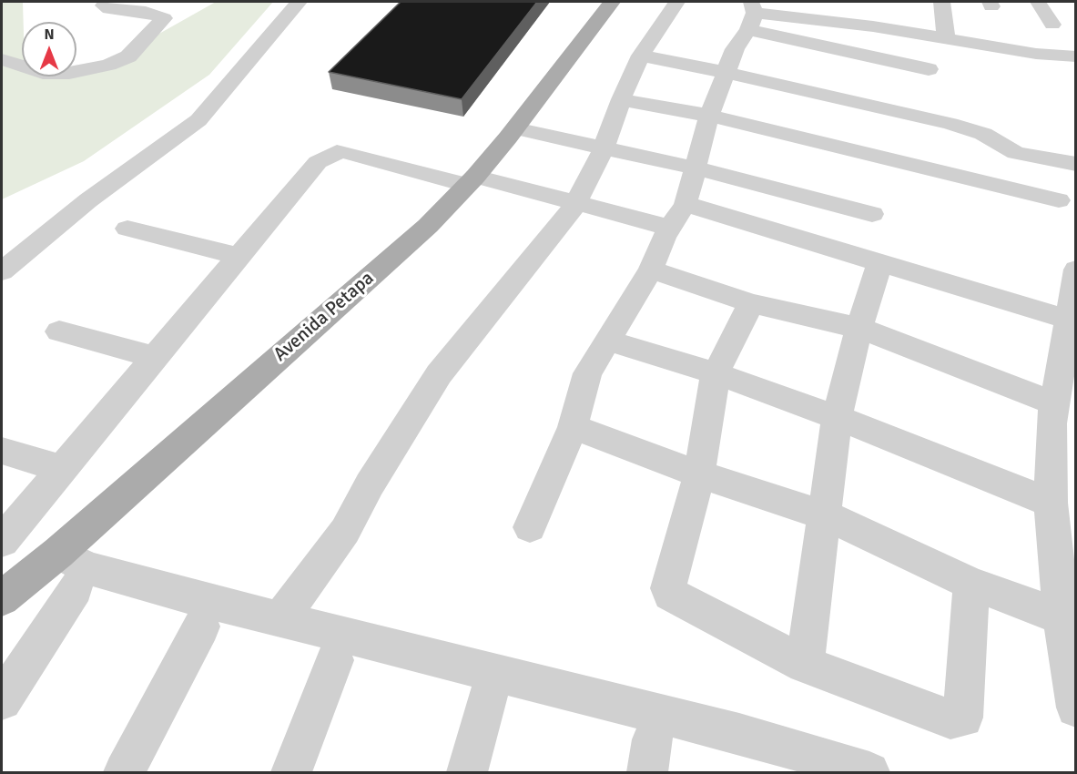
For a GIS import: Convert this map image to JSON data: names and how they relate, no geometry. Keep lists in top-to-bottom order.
{
  "streets": {
    "main road": ["Avenida Petapa"]
  },
  "north": "top"
}
